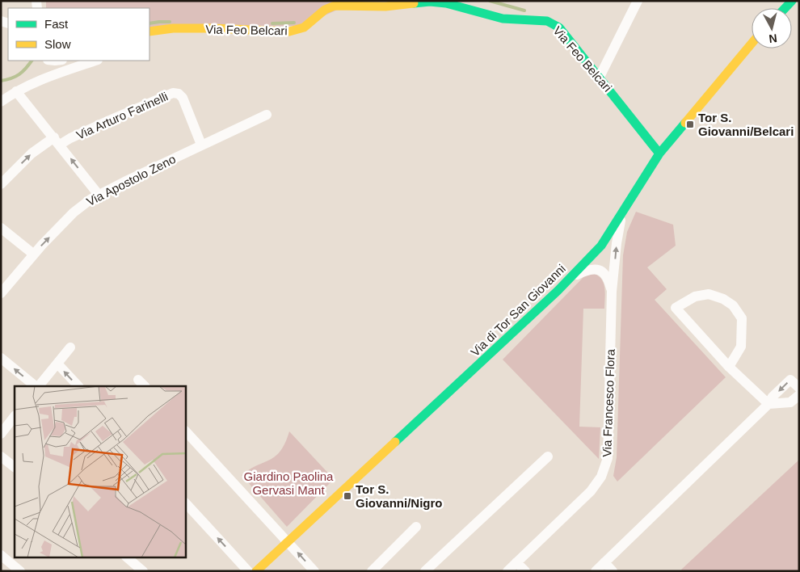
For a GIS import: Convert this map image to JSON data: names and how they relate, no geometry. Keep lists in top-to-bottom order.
{
  "streets": {
    "street": [
      "Via Feo Belcari",
      "Via Arturo Farinelli",
      "Via Apostolo Zeno",
      "Via di Tor San Giovanni",
      "Via Francesco Flora"
    ]
  },
  "crossings": [
    ["Via Feo Belcari", "Via di Tor San Giovanni"],
    ["Via Arturo Farinelli", "Via Apostolo Zeno"],
    ["Via di Tor San Giovanni", "Via Francesco Flora"]
  ],
  "parks": ["Giardino Paolina Gervasi Mant"],
  "places": {
    "transit": ["Tor S. Giovanni/Belcari", "Tor S. Giovanni/Nigro"]
  },
  "legend": ["Fast", "Slow"],
  "north": "bottom"
}
